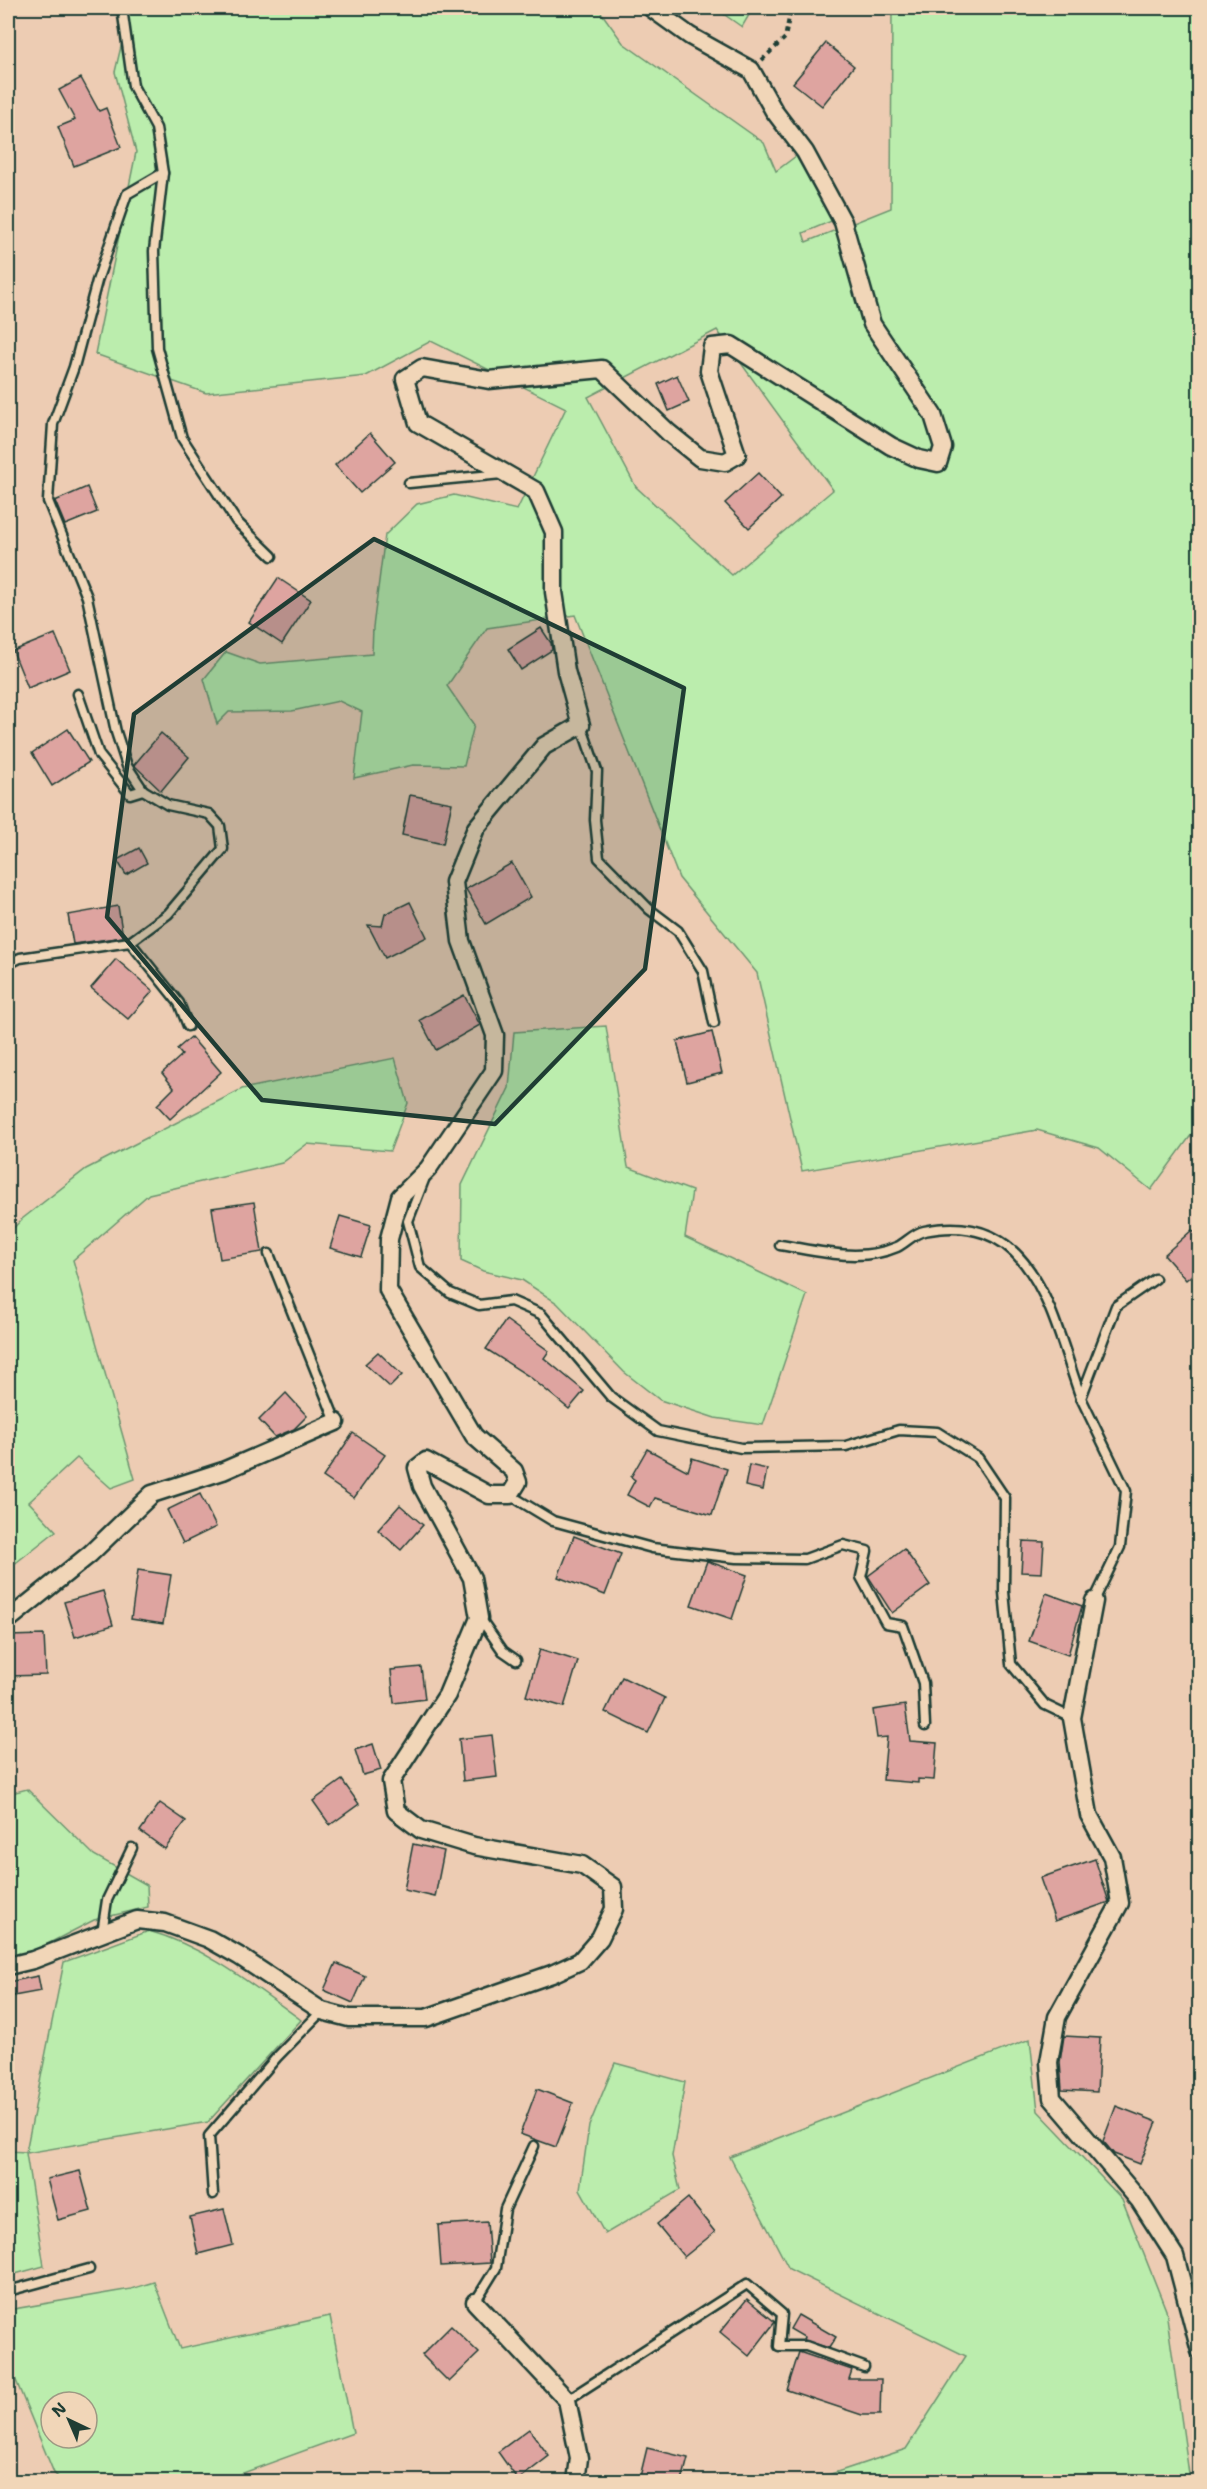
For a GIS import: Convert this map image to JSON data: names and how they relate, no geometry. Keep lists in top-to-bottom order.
{
  "north": "top left"
}
